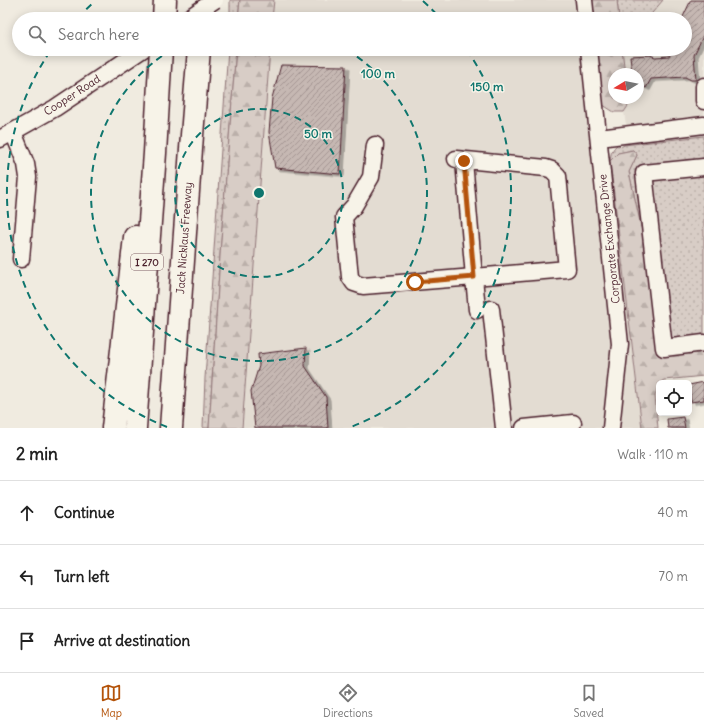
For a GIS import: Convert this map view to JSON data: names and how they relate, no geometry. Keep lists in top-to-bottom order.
{
  "streets": {
    "highway": ["Jack Nicklaus Freeway", "I 270"],
    "street": ["Cooper Road", "Corporate Exchange Drive"]
  },
  "north": "left",
  "page": {
    "search": "Search here",
    "heading": ["2 min", "Walk · 110 m"],
    "list": [
      ["Continue", "40 m"],
      ["Turn left", "70 m"],
      "Arrive at destination"
    ],
    "nav": ["Map", "Directions", "Saved"]
  },
  "rings": ["100 m", "150 m", "50 m"]
}
